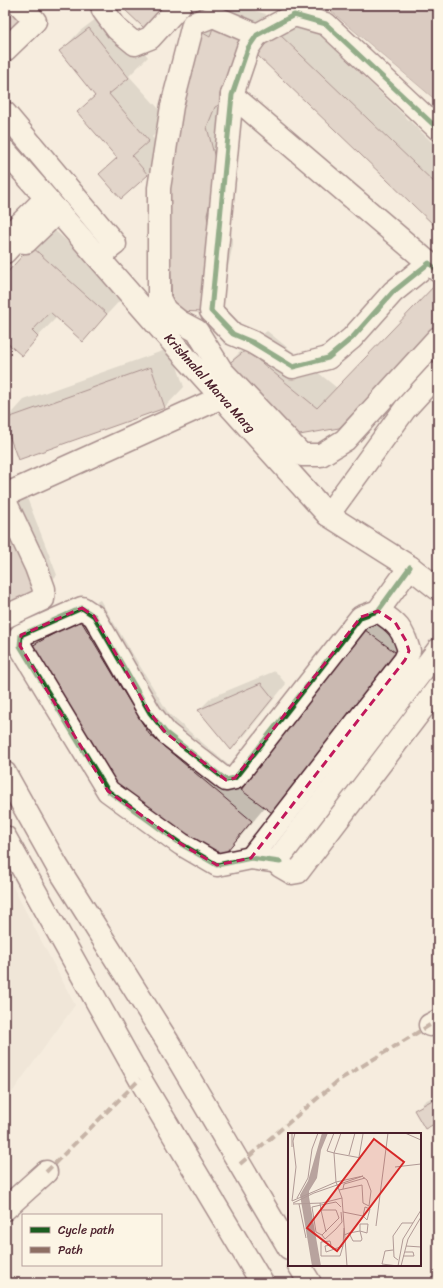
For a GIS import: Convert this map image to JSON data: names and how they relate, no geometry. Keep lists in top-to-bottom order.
{
  "streets": {
    "street": ["Krishnalal Marva Marg"]
  },
  "legend": ["Cycle path", "Path"]
}
